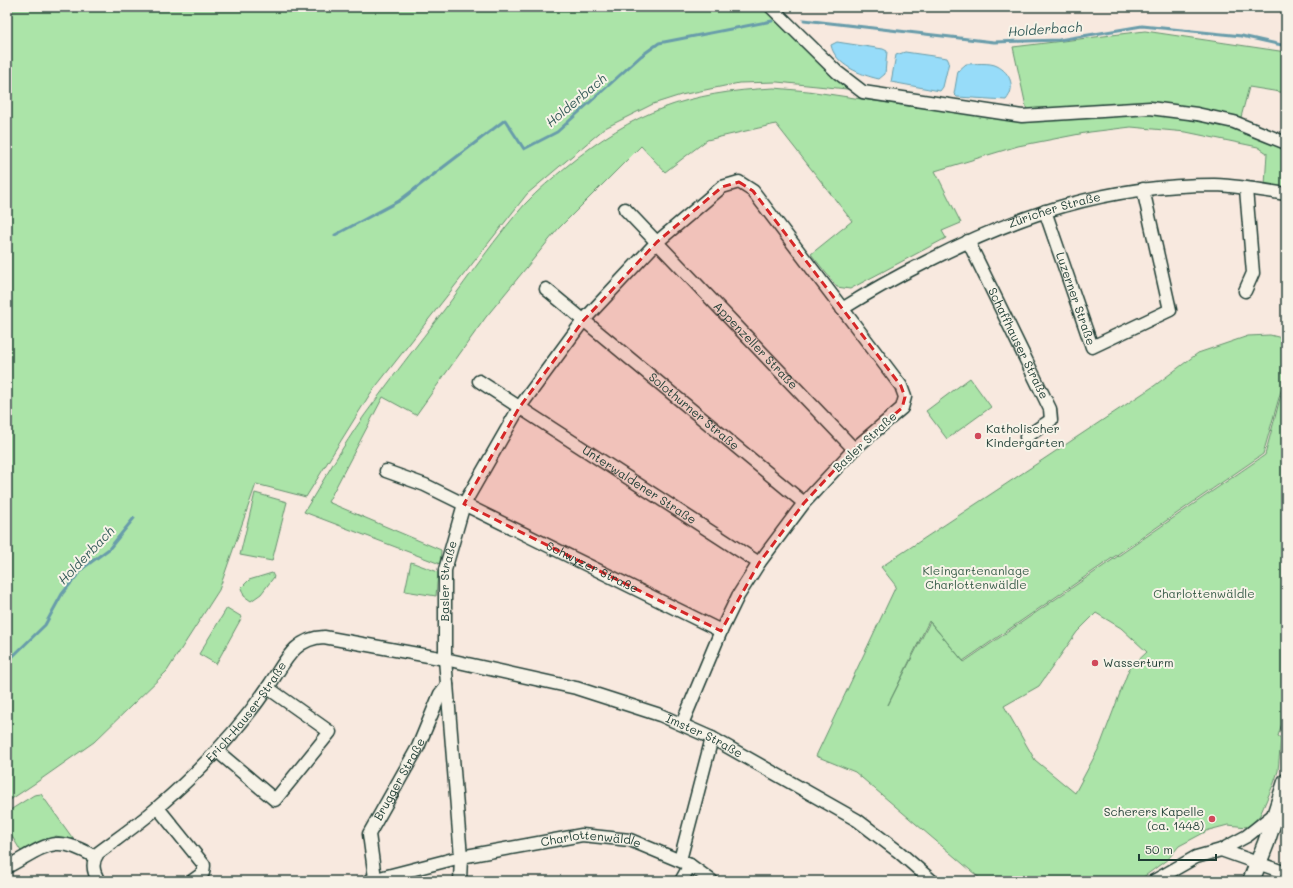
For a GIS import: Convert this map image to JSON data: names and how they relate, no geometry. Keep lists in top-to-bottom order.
{
  "streets": {
    "street": [
      "Züricher Straße",
      "Luzerner Straße",
      "Schaffhauser Straße",
      "Appenzeller Straße",
      "Solothurner Straße",
      "Basler Straße",
      "Unterwaldener Straße",
      "Schwyzer Straße",
      "Erich-Hauser-Straße",
      "Imster Straße",
      "Brugger Straße",
      "Charlottenwäldle"
    ]
  },
  "crossings": [
    ["Züricher Straße", "Luzerner Straße"],
    ["Züricher Straße", "Schaffhauser Straße"],
    ["Züricher Straße", "Basler Straße"],
    ["Appenzeller Straße", "Basler Straße"],
    ["Solothurner Straße", "Basler Straße"],
    ["Basler Straße", "Unterwaldener Straße"],
    ["Basler Straße", "Schwyzer Straße"],
    ["Basler Straße", "Erich-Hauser-Straße"],
    ["Basler Straße", "Imster Straße"],
    ["Erich-Hauser-Straße", "Imster Straße"],
    ["Brugger Straße", "Charlottenwäldle"]
  ],
  "water": ["Holderbach"],
  "parks": ["Kleingartenanlage Charlottenwäldle", "Charlottenwäldle"],
  "places": ["Katholischer Kindergarten", "Wasserturm", "Scherers Kapelle (ca. 1448)"],
  "scale_bar": "50 m"
}
